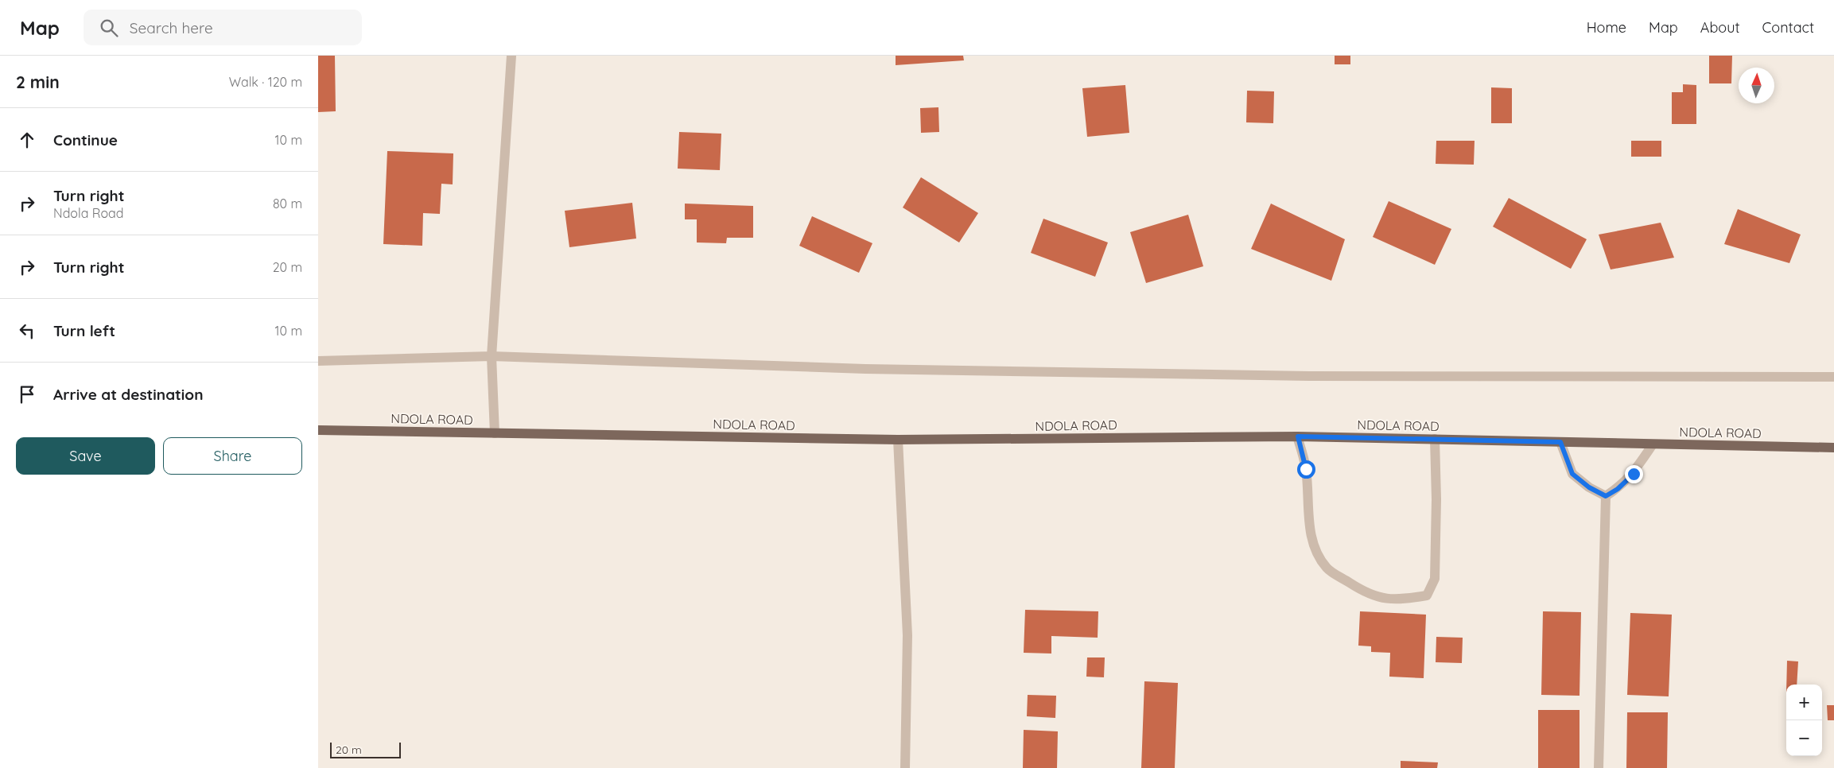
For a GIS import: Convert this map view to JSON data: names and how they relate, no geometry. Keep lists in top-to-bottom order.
{
  "streets": {
    "main road": ["NDOLA ROAD"]
  },
  "scale_bar": "20 m",
  "north": "top",
  "page": {
    "header": "Map",
    "search": "Search here",
    "nav": [
      "Home",
      "Map",
      "About",
      "Contact"
    ],
    "heading": ["2 min", "Walk · 120 m"],
    "list": [
      ["Continue", "10 m"],
      ["Turn right", "Ndola Road", "80 m"],
      ["Turn right", "20 m"],
      ["Turn left", "10 m"],
      "Arrive at destination"
    ],
    "buttons": ["Save", "Share"],
    "map_buttons": ["+", "−"],
    "scale": "20 m"
  }
}
